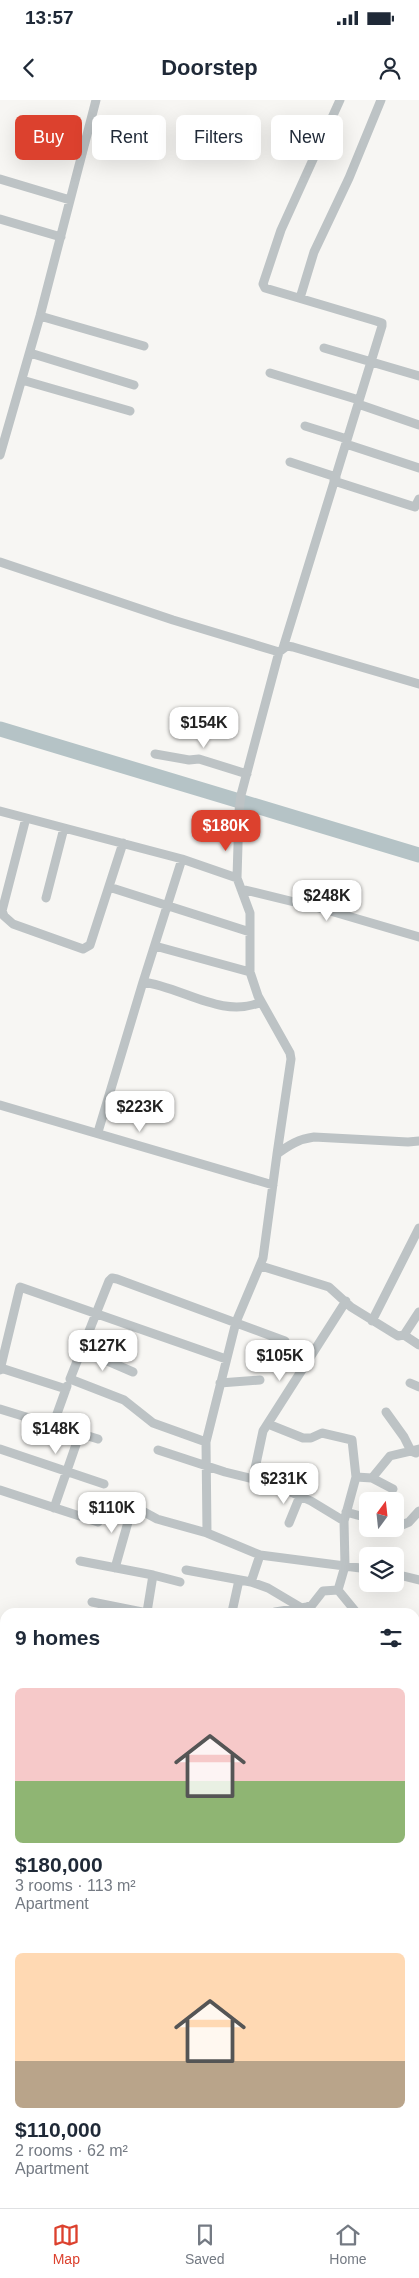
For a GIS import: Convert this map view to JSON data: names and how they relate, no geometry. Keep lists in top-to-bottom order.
{
  "north": "top",
  "page": {
    "status": "13:57",
    "header": "Doorstep",
    "chip": [
      "Buy",
      "Rent",
      "Filters",
      "New"
    ],
    "price": [
      "$154K",
      "$180K",
      "$248K",
      "$223K",
      "$127K",
      "$105K",
      "$148K",
      "$231K",
      "$110K"
    ],
    "heading": "9 homes",
    "list": [
      {
        "name": "$180,000",
        "note": "3 rooms · 113 m² · Apartment"
      },
      {
        "name": "$110,000",
        "note": "2 rooms · 62 m² · Apartment"
      }
    ],
    "tabs": ["Map", "Saved", "Home"]
  }
}
